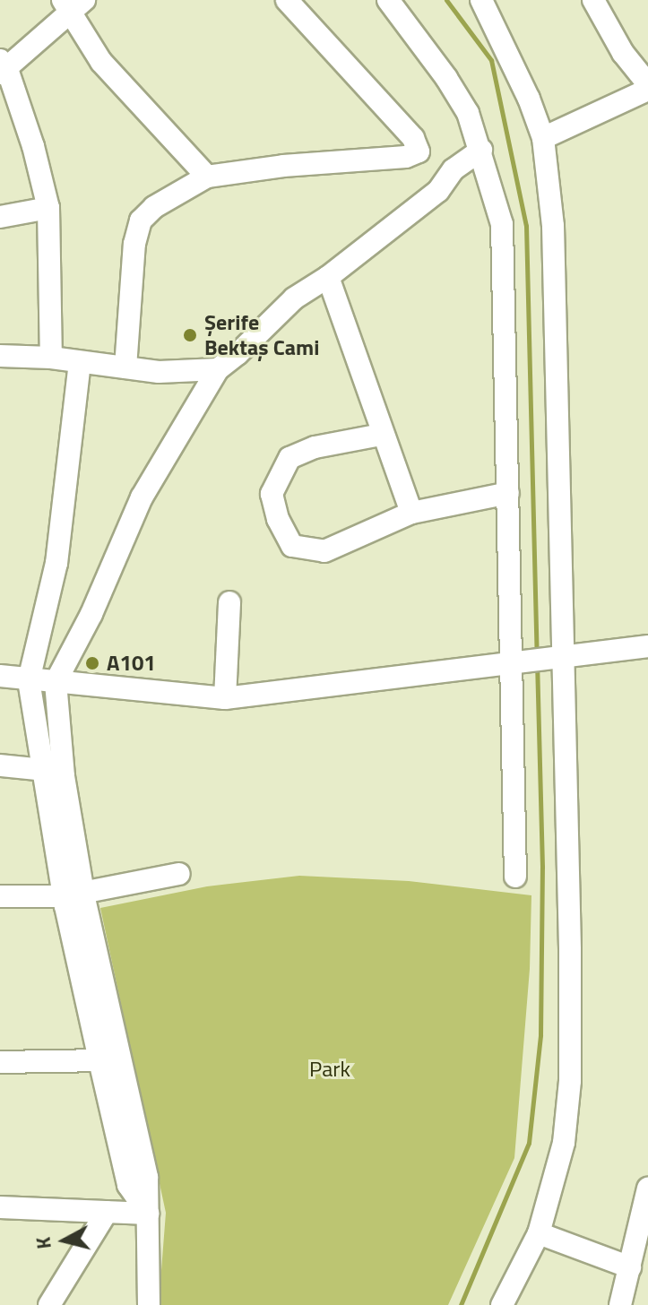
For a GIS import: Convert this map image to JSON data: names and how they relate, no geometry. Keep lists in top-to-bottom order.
{
  "parks": ["Park"],
  "places": ["Şerife Bektaş Cami", "A101"],
  "north": "left"
}
